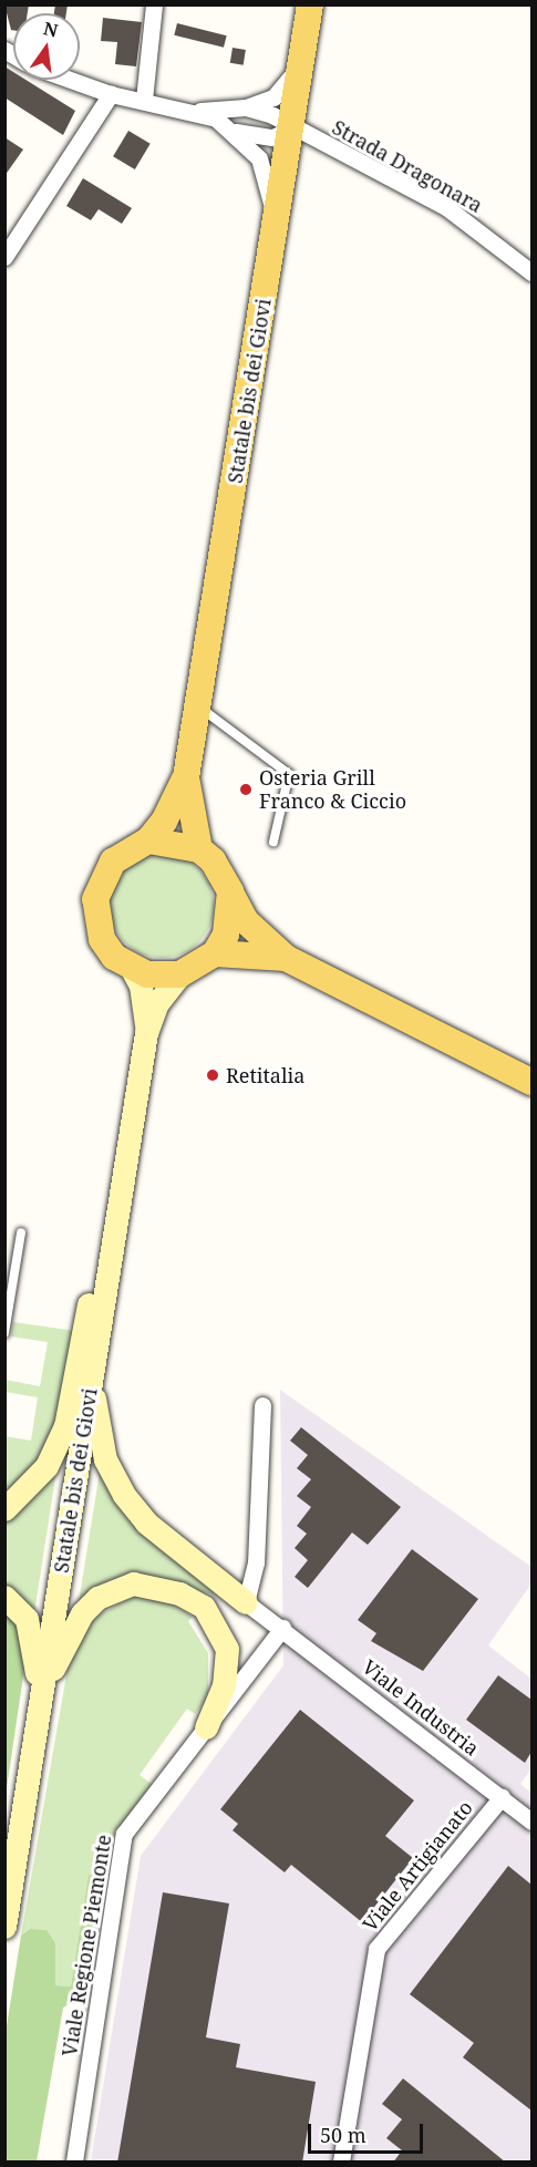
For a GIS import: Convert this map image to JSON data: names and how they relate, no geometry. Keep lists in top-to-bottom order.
{
  "streets": {
    "main road": ["Statale bis dei Giovi"],
    "street": [
      "Strada Dragonara",
      "Viale Industria",
      "Viale Artigianato",
      "Viale Regione Piemonte"
    ]
  },
  "crossings": [
    ["Strada Dragonara", "Statale bis dei Giovi"],
    ["Viale Industria", "Viale Artigianato"],
    ["Viale Industria", "Viale Regione Piemonte"]
  ],
  "places": ["Osteria Grill Franco & Ciccio", "Retitalia"],
  "scale_bar": "50 m",
  "north": "top"
}
